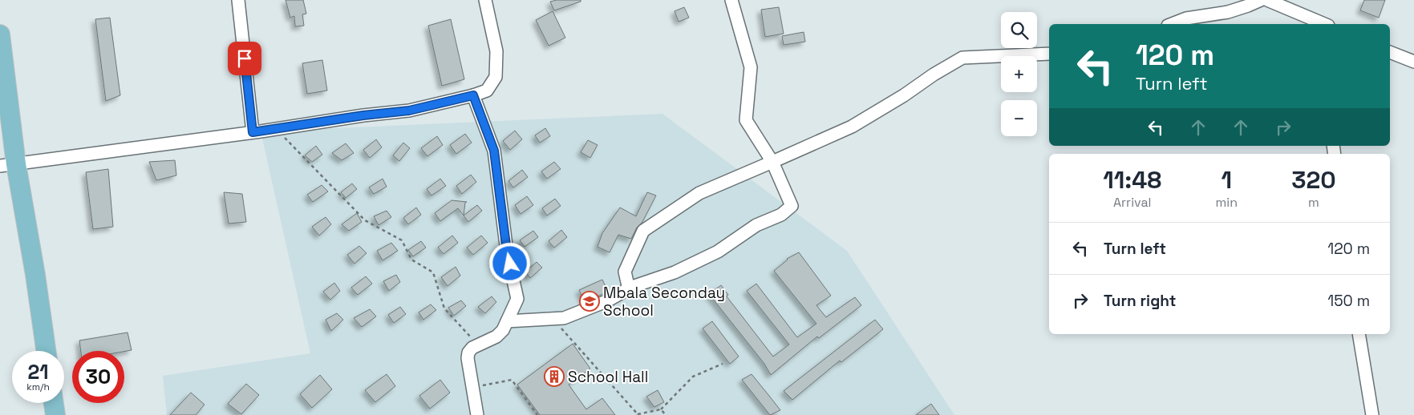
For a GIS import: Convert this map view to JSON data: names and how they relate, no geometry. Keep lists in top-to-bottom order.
{
  "places": {
    "school or university": ["Mbala Seconday School"],
    "building": ["School Hall"]
  },
  "page": {
    "map_buttons": ["+", "−"],
    "turn": ["120 m", "Turn left"],
    "eta": [
      "11:48",
      "Arrival",
      "1",
      "min",
      "320",
      "m"
    ],
    "list": [
      {
        "name": "Turn left",
        "value": "120 m"
      },
      {
        "name": "Turn right",
        "value": "150 m"
      }
    ],
    "speed": "21 km/h",
    "limit": "30"
  }
}
